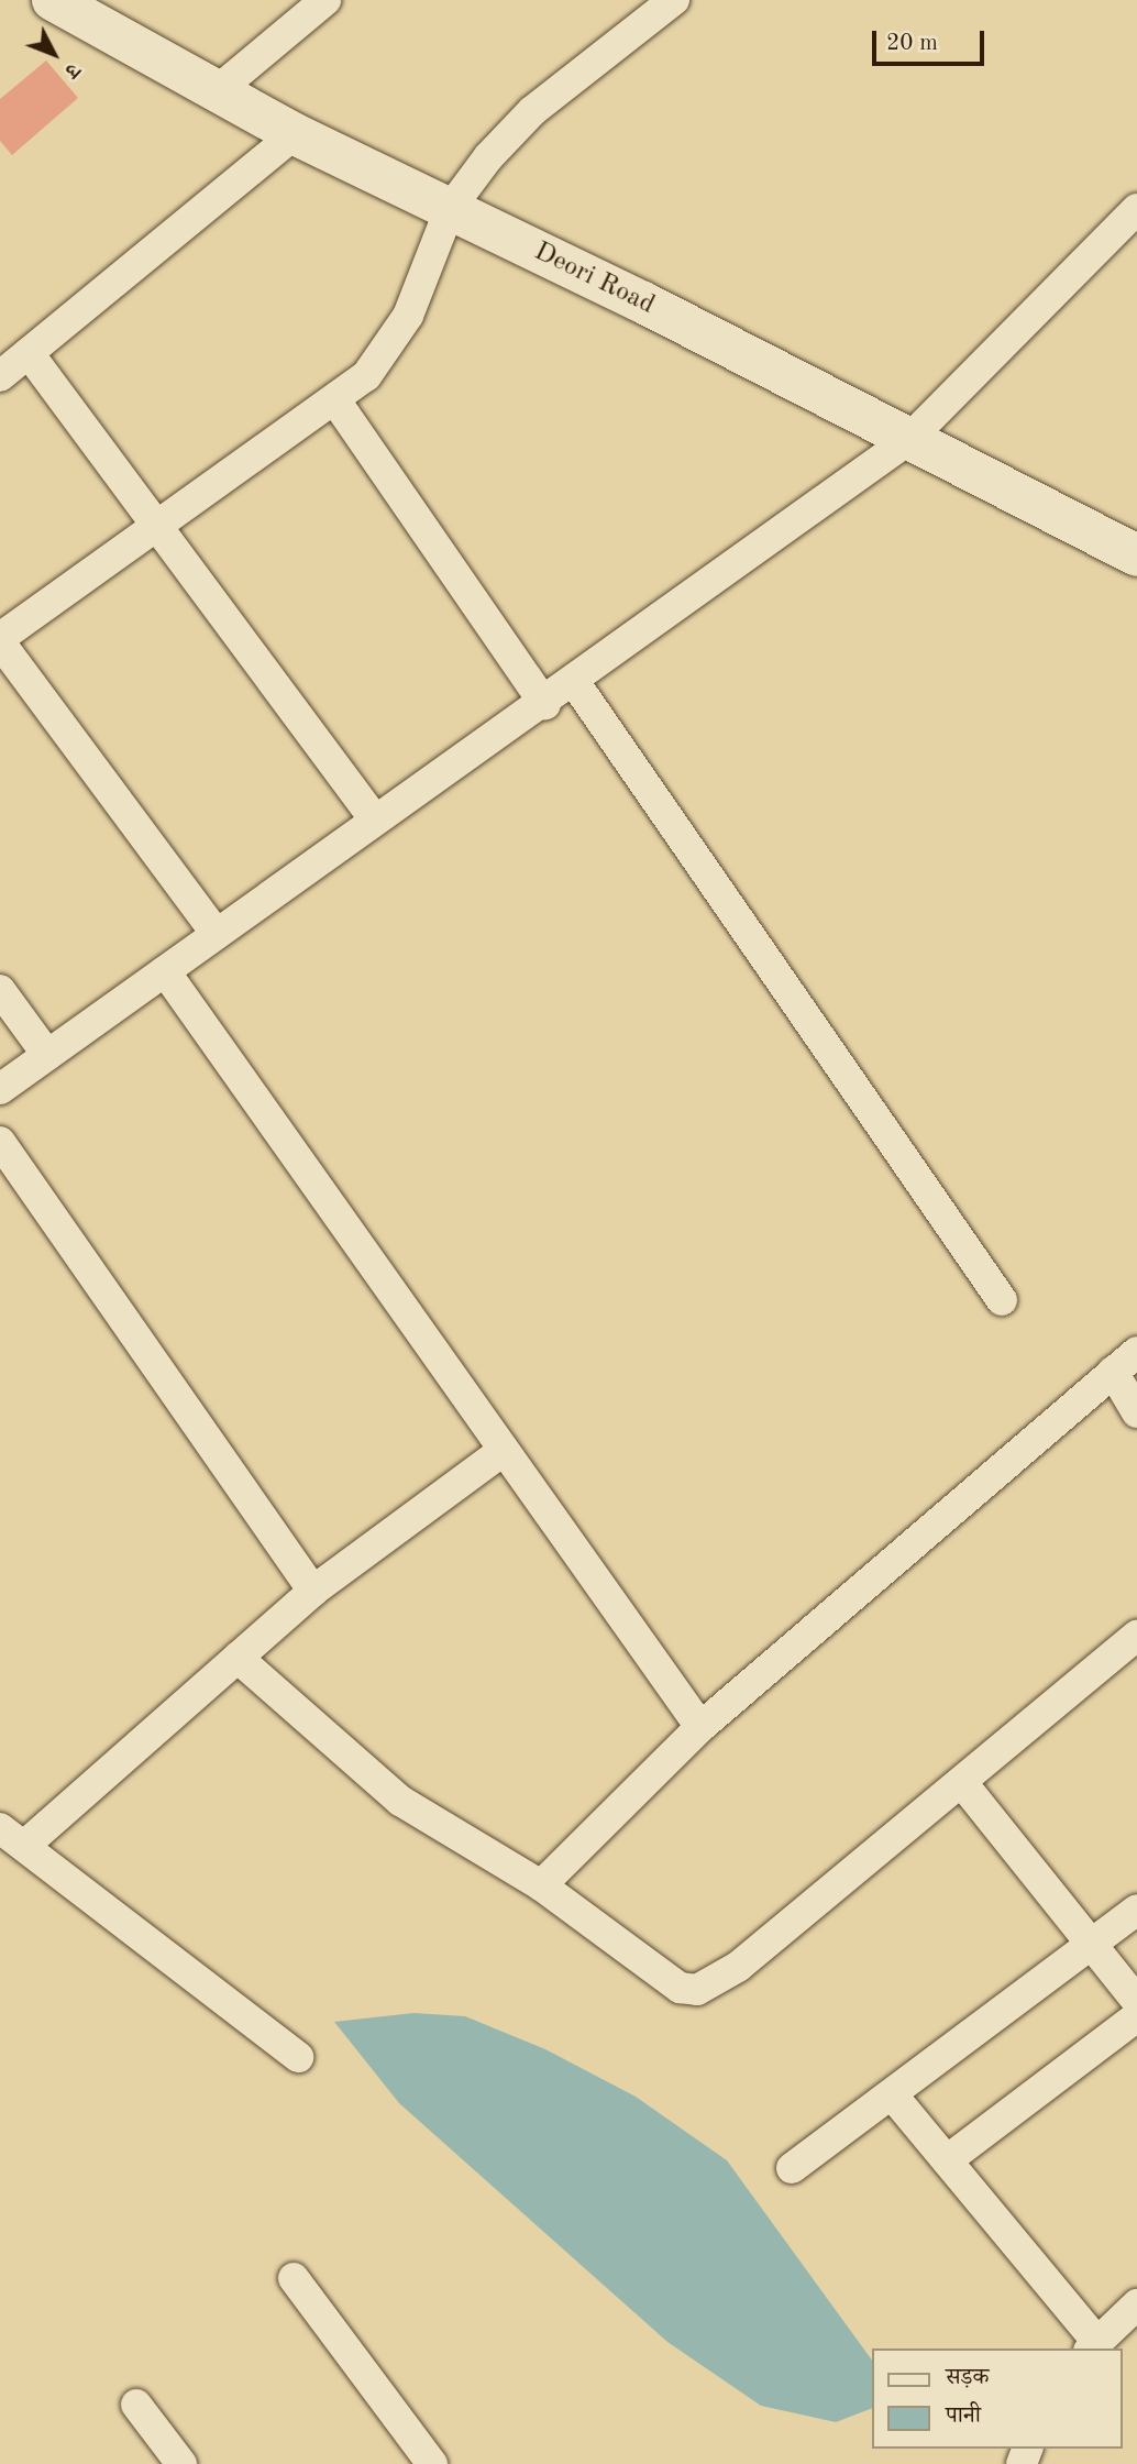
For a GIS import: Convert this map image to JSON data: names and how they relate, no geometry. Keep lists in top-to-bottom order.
{
  "streets": {
    "street": ["Deori Road"]
  },
  "legend": ["सड़क", "पानी"],
  "scale_bar": "20 m",
  "north": "bottom right"
}
